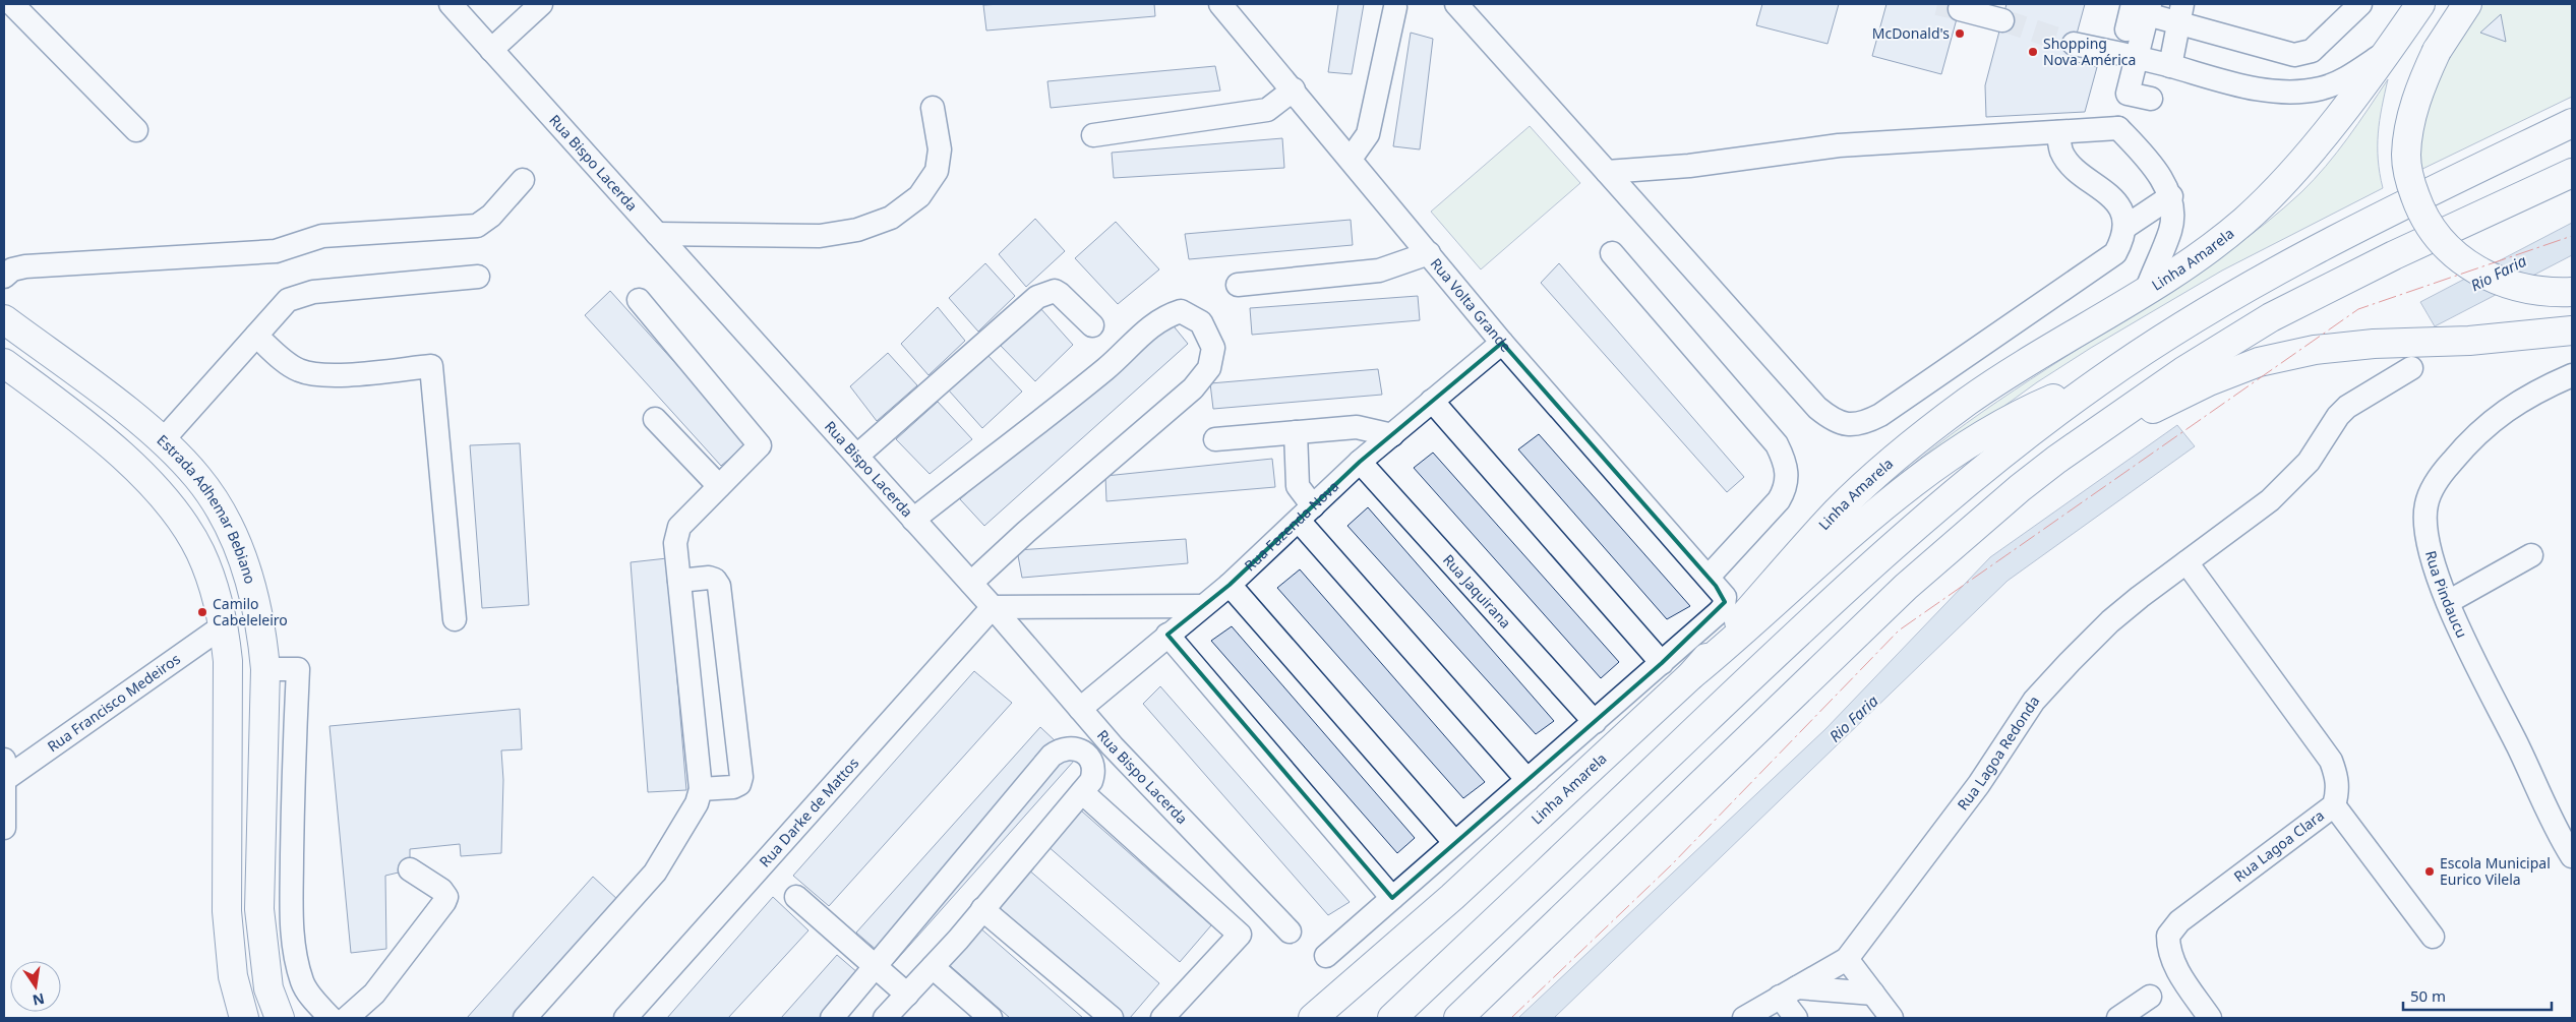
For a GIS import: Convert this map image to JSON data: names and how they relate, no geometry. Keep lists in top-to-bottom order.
{
  "streets": {
    "main road": ["Linha Amarela", "Estrada Adhemar Bebiano"],
    "street": [
      "Rua Bispo Lacerda",
      "Rua Volta Grande",
      "Rua Fazenda Nova",
      "Rua Jaquirana",
      "Rua Pindaucu",
      "Rua Francisco Medeiros",
      "Rua Lagoa Redonda",
      "Rua Darke de Mattos",
      "Rua Lagoa Clara"
    ]
  },
  "crossings": [
    ["Rua Bispo Lacerda", "Rua Fazenda Nova"],
    ["Rua Bispo Lacerda", "Rua Darke de Mattos"],
    ["Rua Volta Grande", "Rua Fazenda Nova"],
    ["Estrada Adhemar Bebiano", "Rua Francisco Medeiros"],
    ["Rua Fazenda Nova", "Rua Jaquirana"],
    ["Rua Lagoa Redonda", "Rua Lagoa Clara"]
  ],
  "water": ["Rio Faria"],
  "places": [
    "McDonald's",
    "Shopping Nova América",
    "Camilo Cabeleleiro",
    "Escola Municipal Eurico Vilela"
  ],
  "scale_bar": "50 m",
  "north": "bottom"
}
